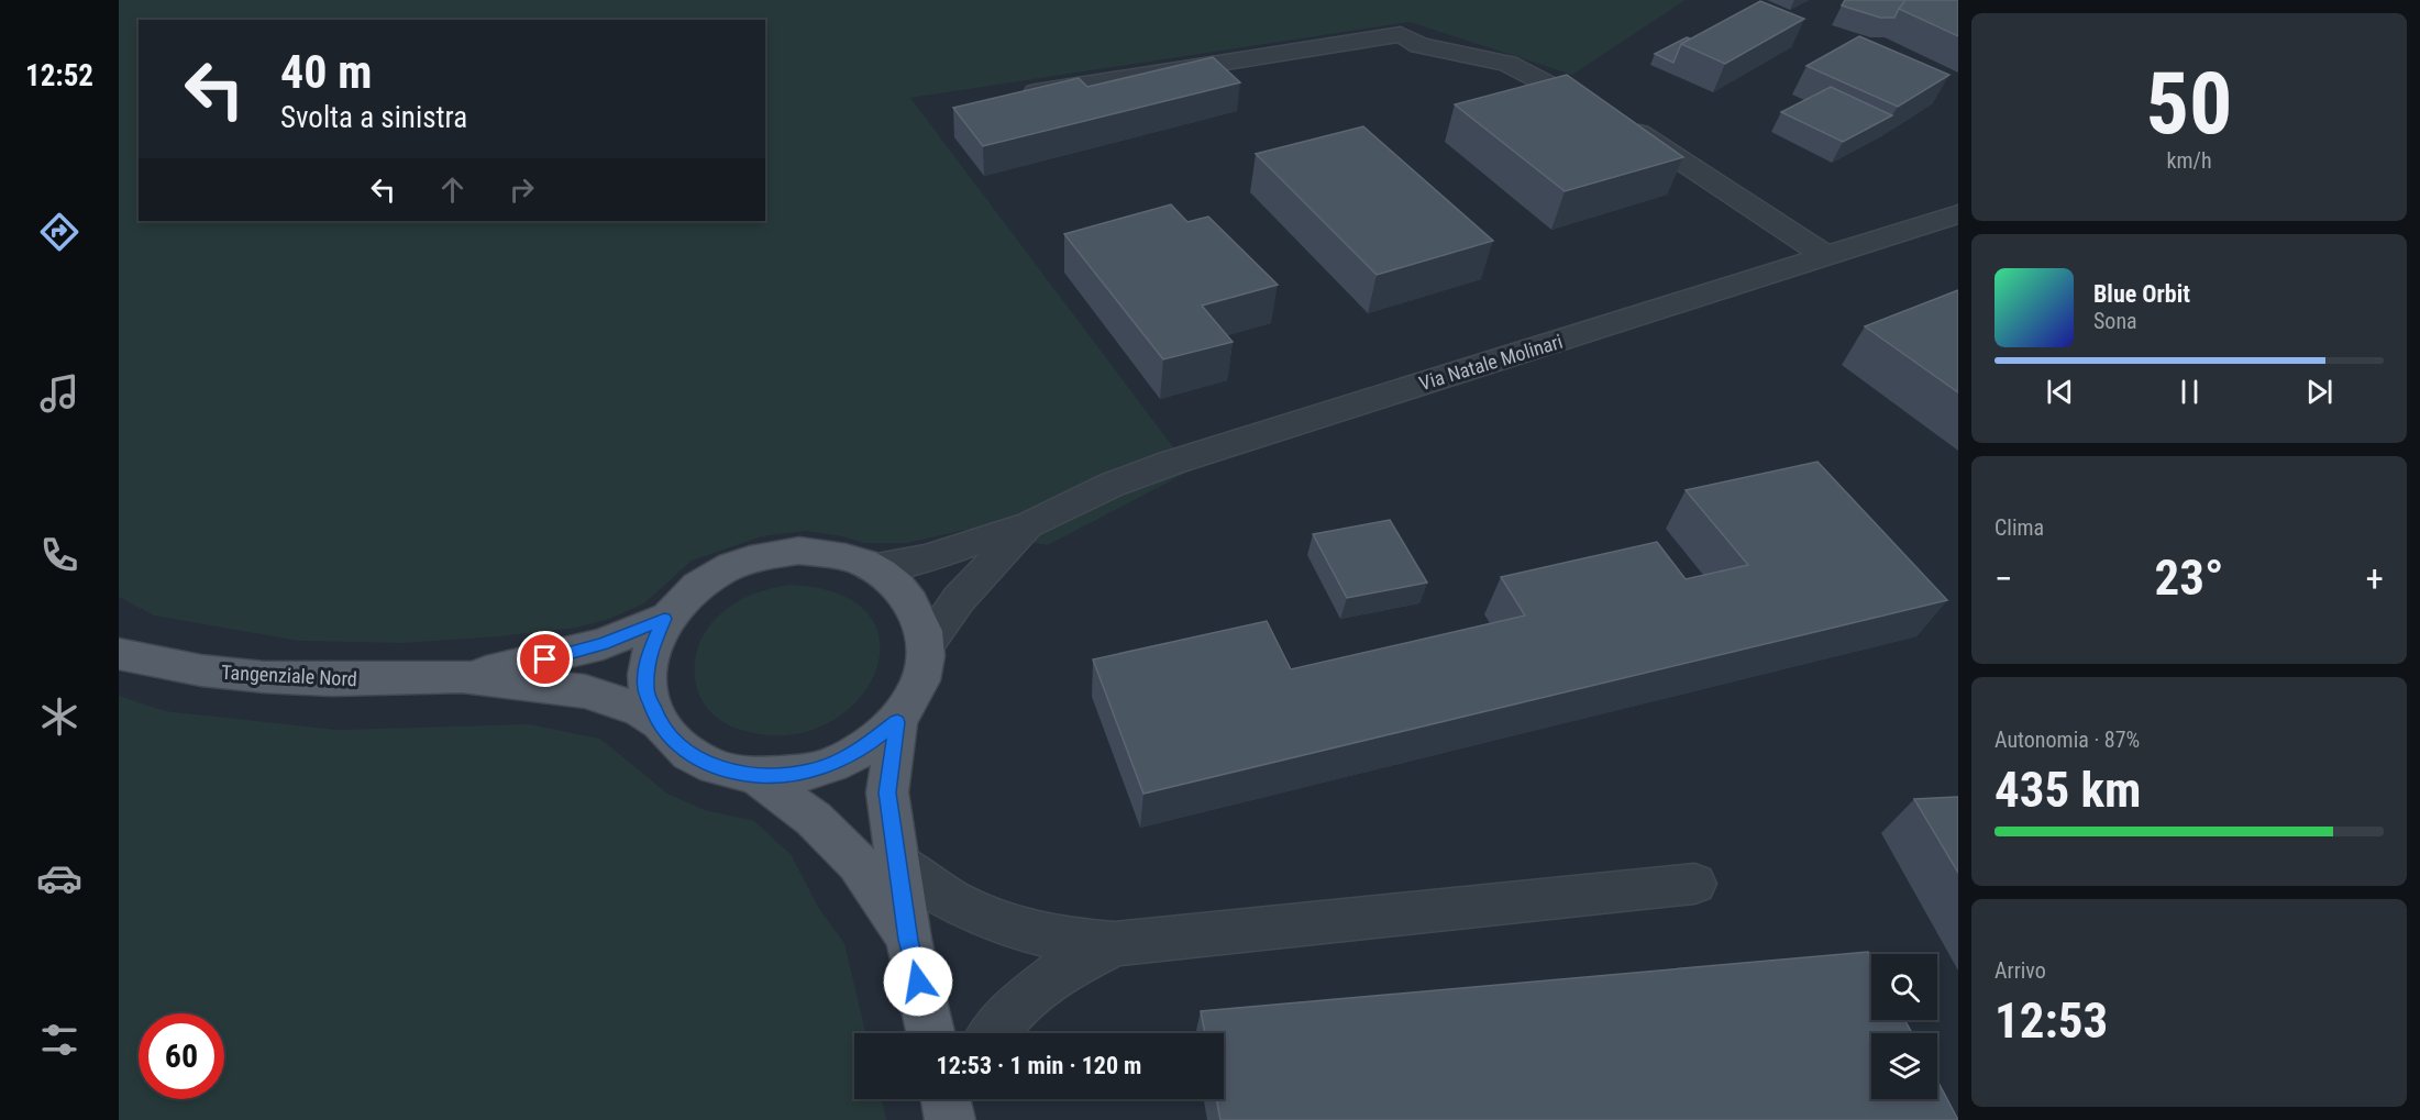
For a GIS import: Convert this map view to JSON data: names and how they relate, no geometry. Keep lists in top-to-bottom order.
{
  "streets": {
    "main road": ["Tangenziale Nord"],
    "street": ["Via Natale Molinari"]
  },
  "page": {
    "tabs": "12:52",
    "tile": [
      ["50", "km/h"],
      "Clima",
      ["Autonomia · 87%", "435 km"],
      ["Arrivo", "12:53"]
    ],
    "turn": ["40 m", "Svolta a sinistra"],
    "song": ["Blue Orbit", "Sona"],
    "heat": ["−", "23°", "+"],
    "limit": "60",
    "trip": "12:53 · 1 min · 120 m"
  }
}
